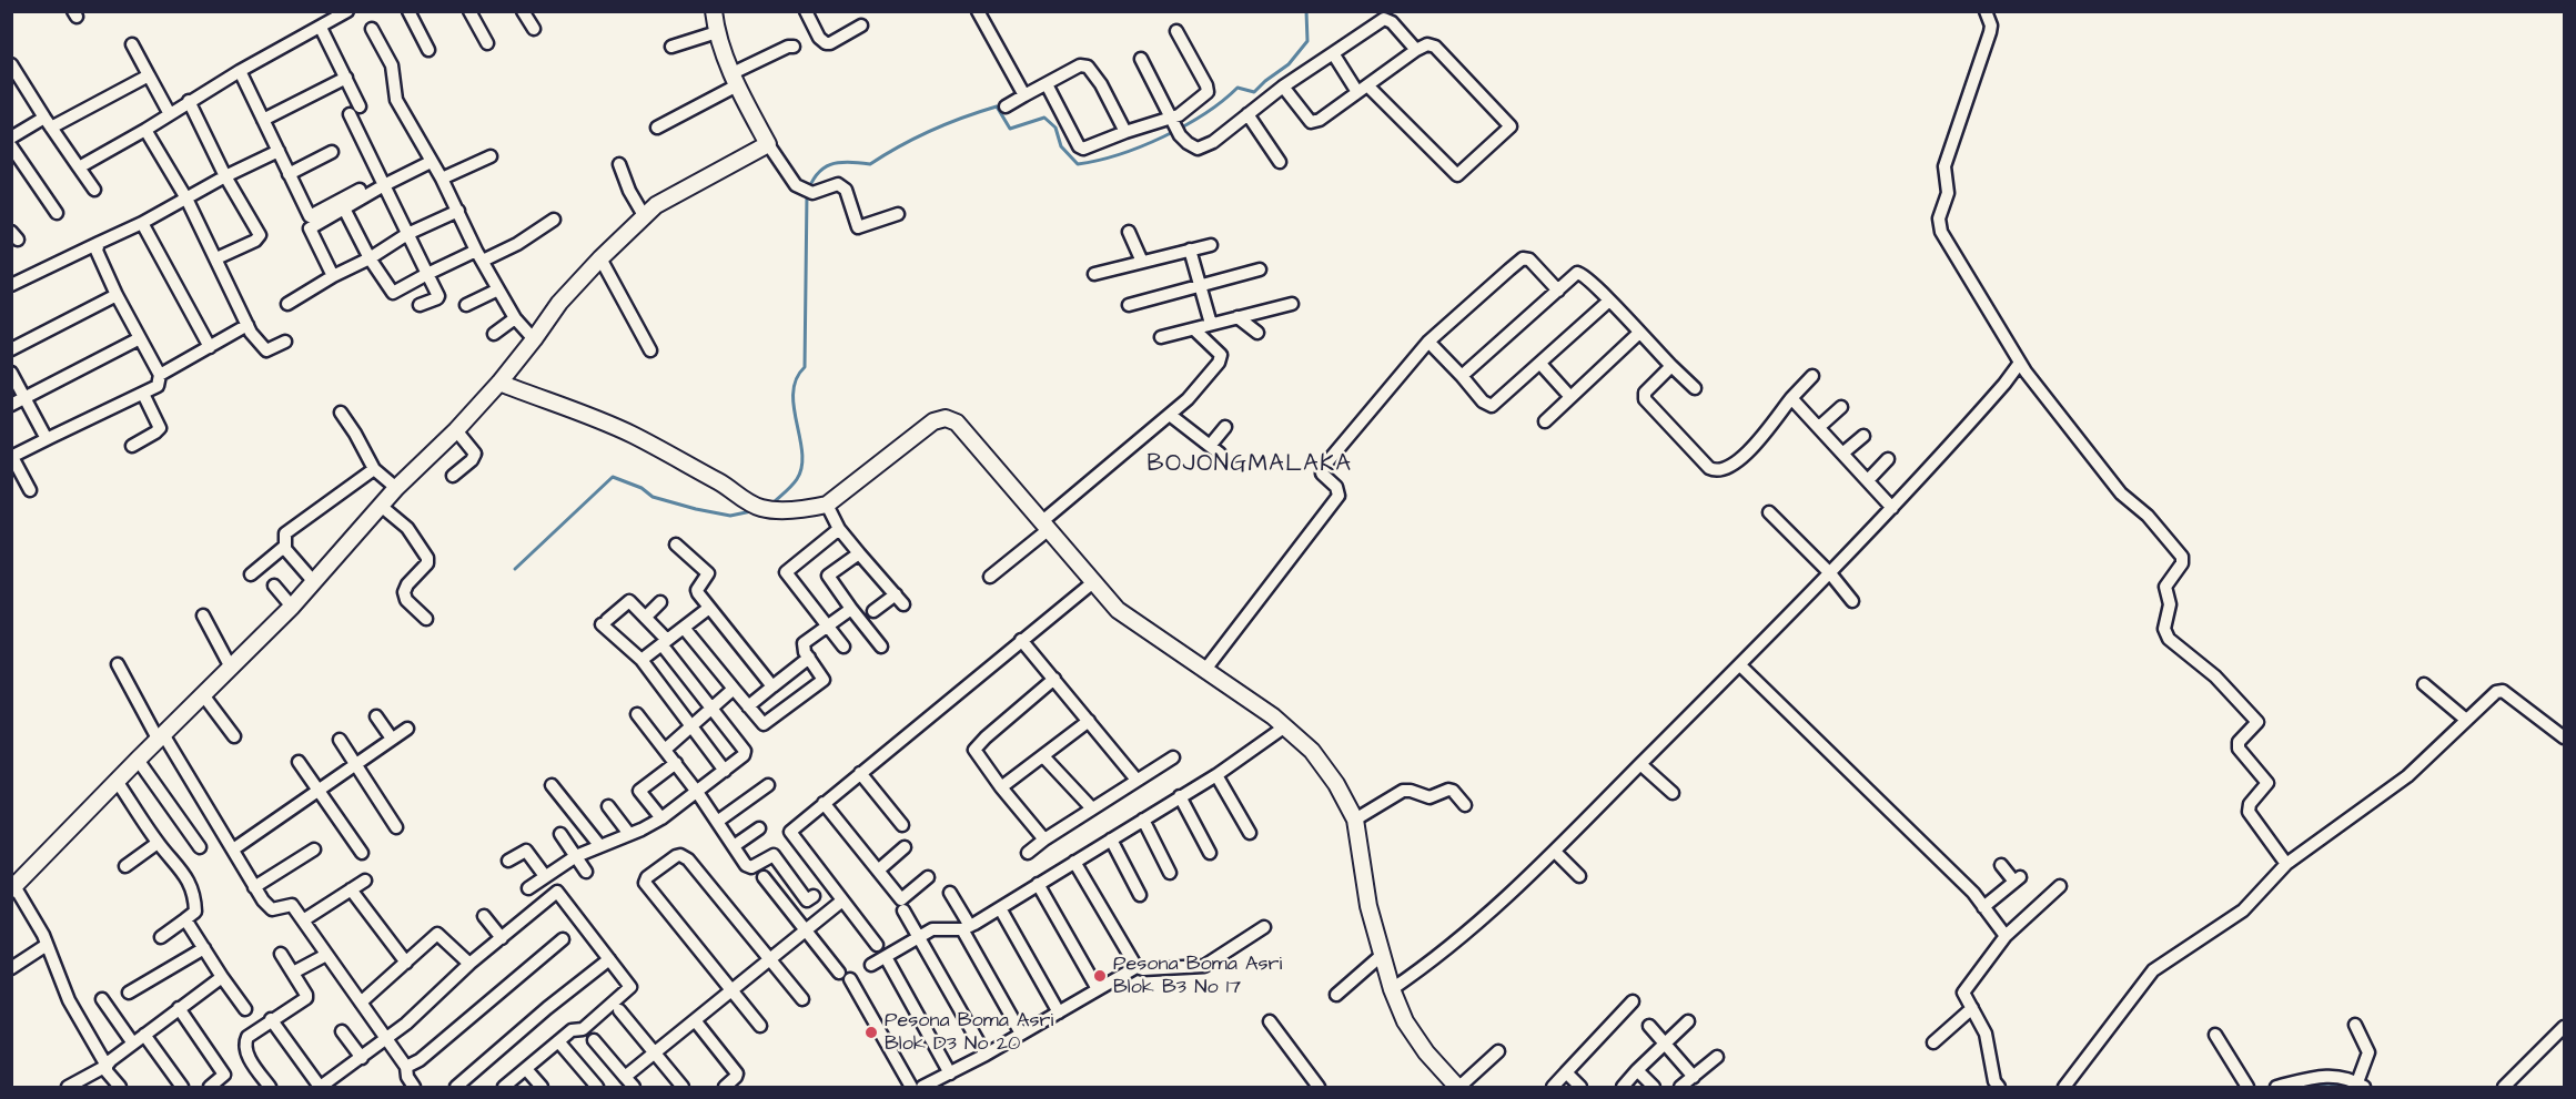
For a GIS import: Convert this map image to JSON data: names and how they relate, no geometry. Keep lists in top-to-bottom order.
{
  "districts": ["BOJONGMALAKA"],
  "places": ["Pesona Boma Asri Blok B3 No 17", "Pesona Boma Asri Blok D3 No 20"]
}
